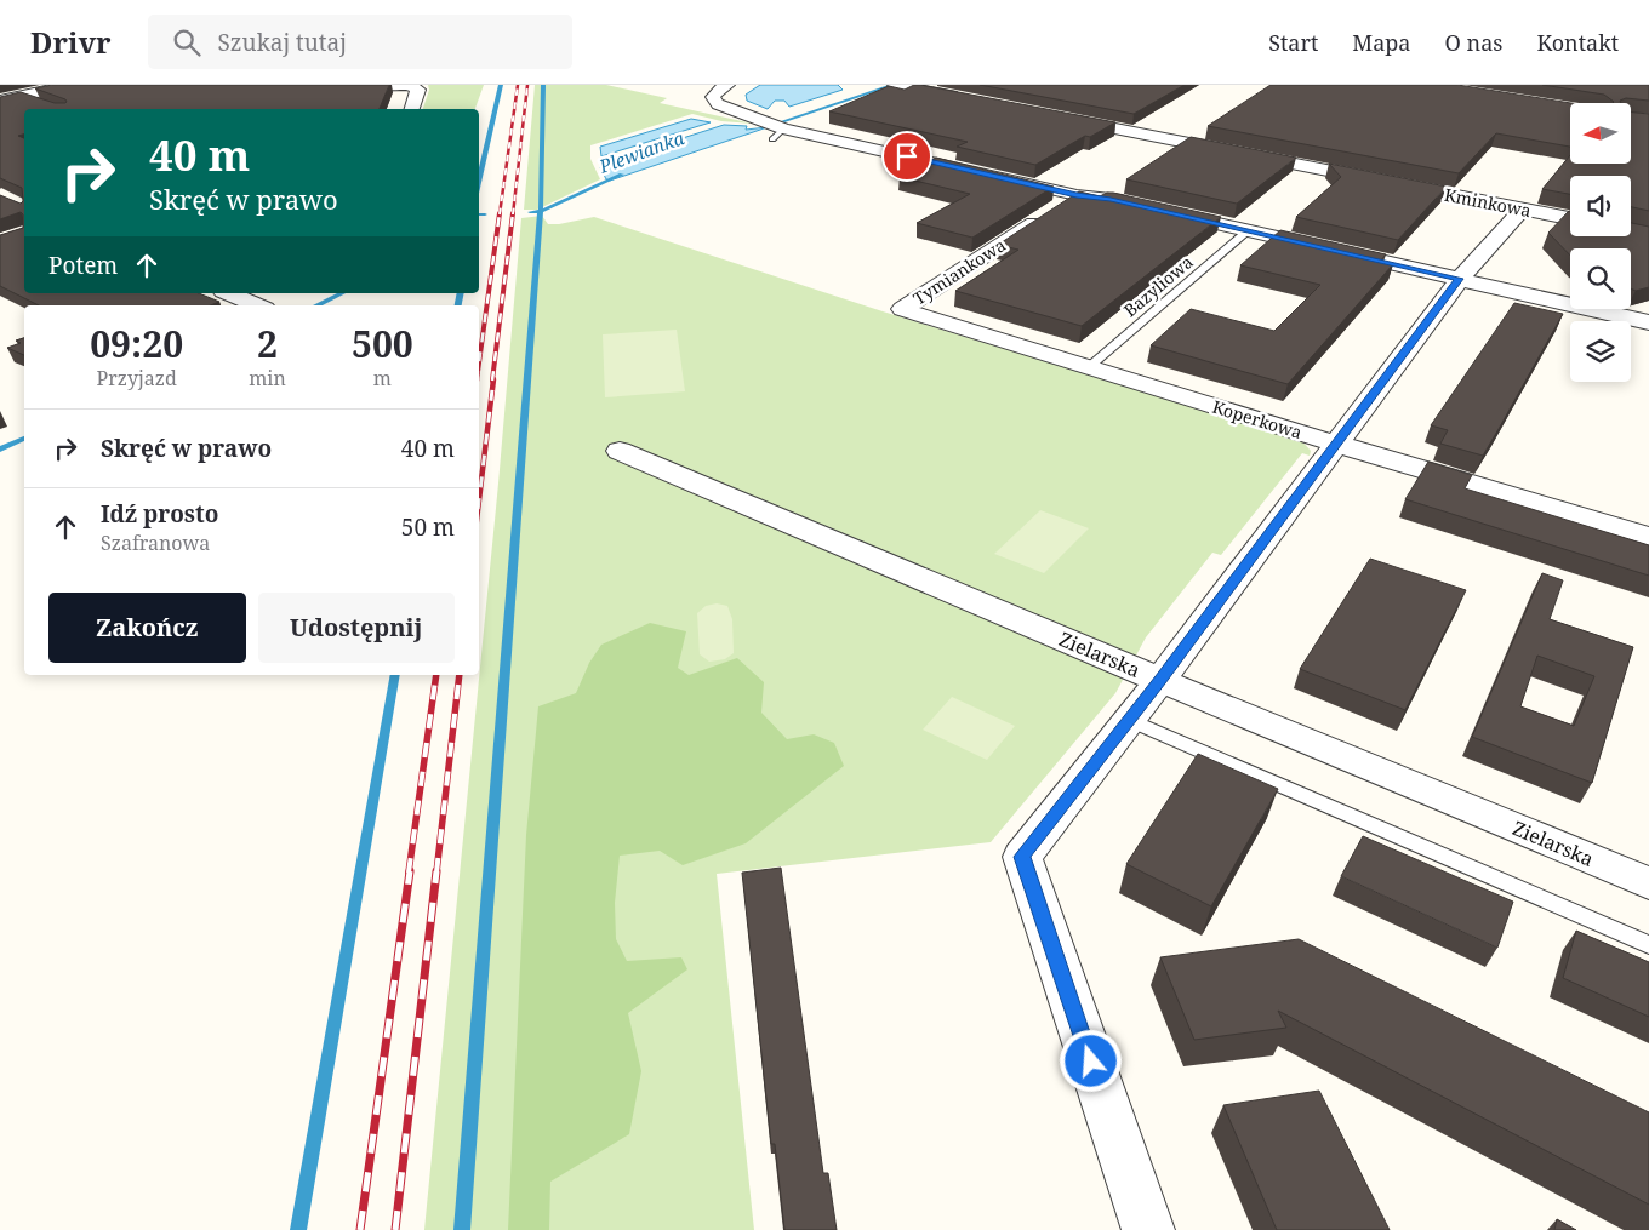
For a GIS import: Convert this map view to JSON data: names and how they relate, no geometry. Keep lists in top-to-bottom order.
{
  "streets": {
    "street": [
      "Kminkowa",
      "Tymiankowa",
      "Koperkowa",
      "Zielarska"
    ],
    "lane": ["Bazyliowa"]
  },
  "crossings": [
    ["Tymiankowa", "Koperkowa"],
    ["Bazyliowa", "Koperkowa"]
  ],
  "water": ["Plewianka"],
  "north": "left",
  "page": {
    "header": "Drivr",
    "search": "Szukaj tutaj",
    "nav": [
      "Start",
      "Mapa",
      "O nas",
      "Kontakt"
    ],
    "turn": ["40 m", "Skręć w prawo"],
    "then": "Potem",
    "eta": [
      "09:20",
      "Przyjazd",
      "2",
      "min",
      "500",
      "m"
    ],
    "list": [
      {
        "name": "Skręć w prawo",
        "value": "40 m"
      },
      {
        "name": "Idź prosto",
        "note": "Szafranowa",
        "value": "50 m"
      }
    ],
    "buttons": ["Zakończ", "Udostępnij"]
  }
}
